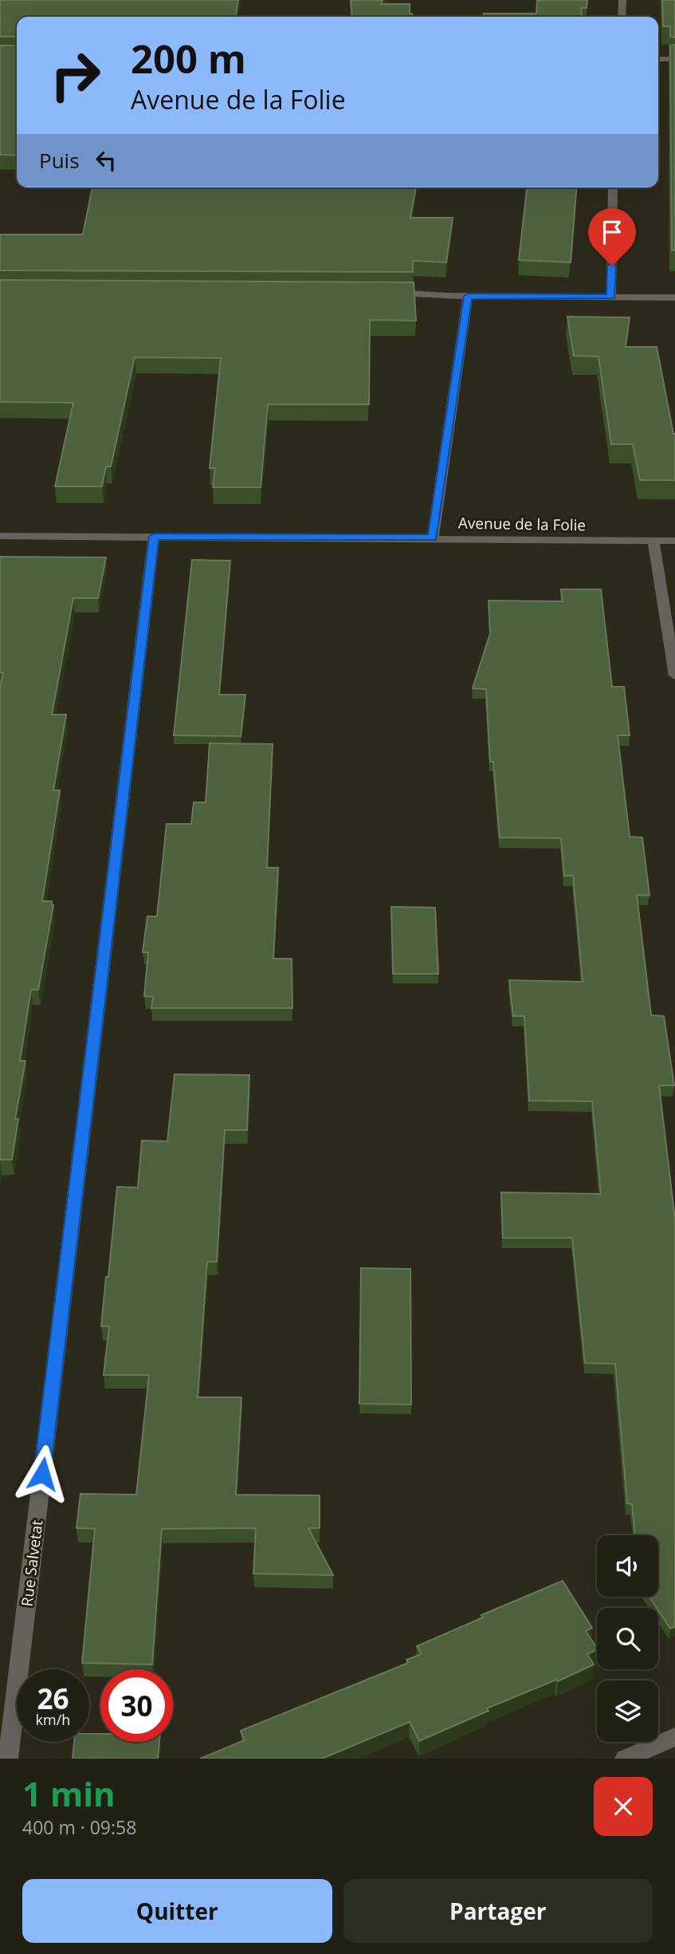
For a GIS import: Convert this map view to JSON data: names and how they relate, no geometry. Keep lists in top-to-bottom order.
{
  "streets": {
    "street": ["Avenue de la Folie", "Rue Salvetat"]
  },
  "crossings": [
    ["Avenue de la Folie", "Rue Salvetat"]
  ],
  "page": {
    "turn": ["200 m", "Avenue de la Folie"],
    "then": "Puis",
    "speed": "26 km/h",
    "limit": "30",
    "heading": ["1 min", "400 m · 09:58"],
    "buttons": ["Quitter", "Partager"]
  }
}
